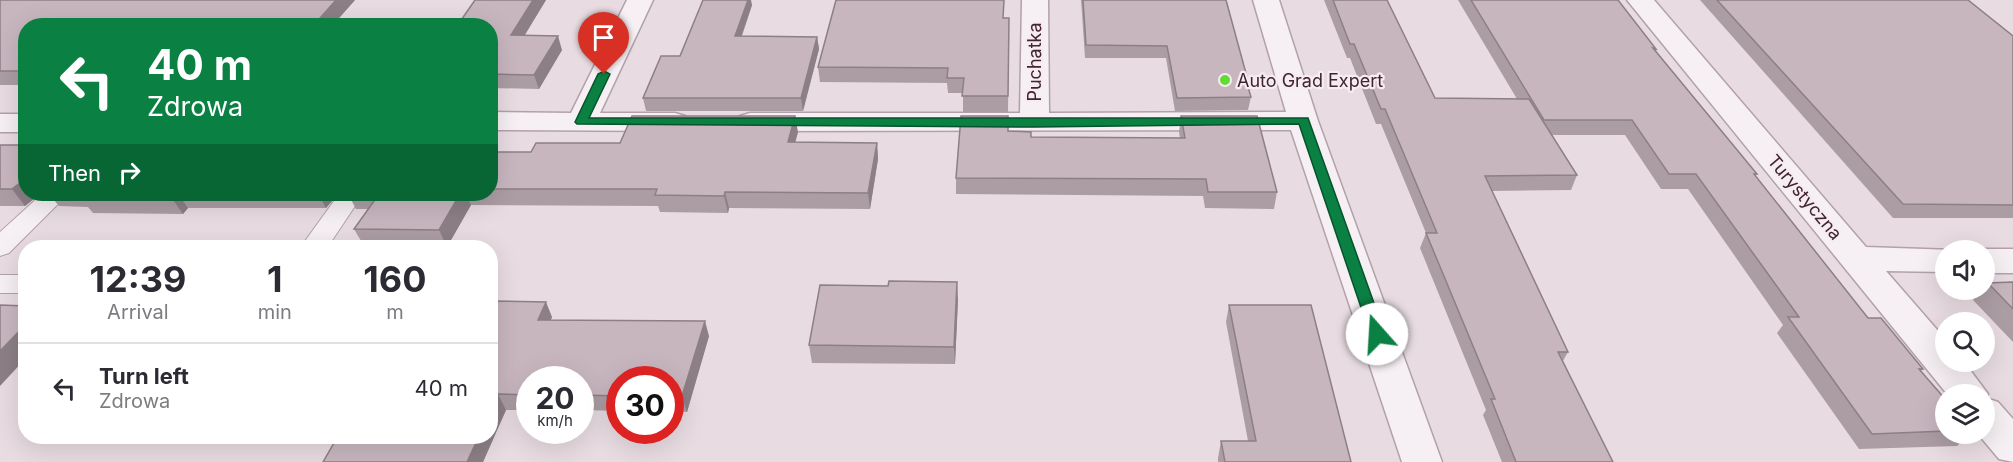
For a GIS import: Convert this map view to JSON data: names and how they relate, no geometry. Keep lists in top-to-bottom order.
{
  "streets": {
    "street": ["Puchatka", "Turystyczna"]
  },
  "places": ["Auto Grad Expert"],
  "page": {
    "turn": ["40 m", "Zdrowa"],
    "then": "Then",
    "eta": [
      "12:39",
      "Arrival",
      "1",
      "min",
      "160",
      "m"
    ],
    "list": [
      {
        "name": "Turn left",
        "note": "Zdrowa",
        "value": "40 m"
      }
    ],
    "speed": "20 km/h",
    "limit": "30"
  }
}
